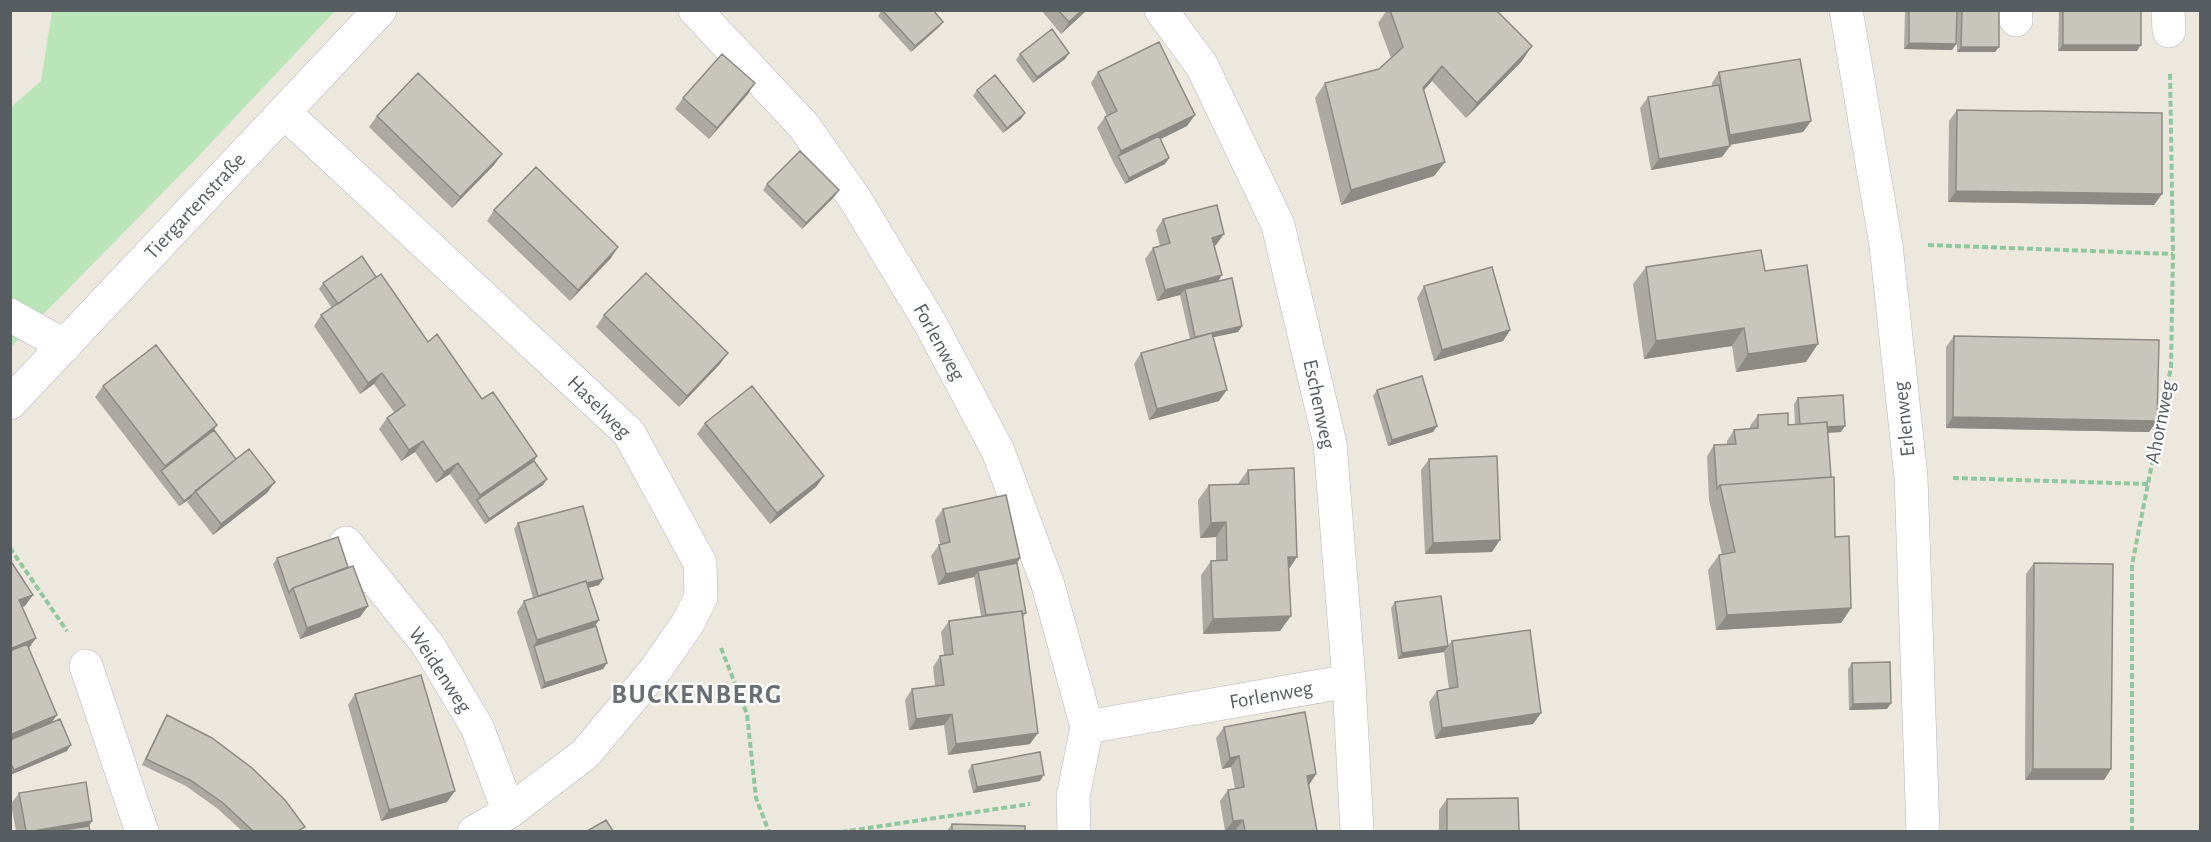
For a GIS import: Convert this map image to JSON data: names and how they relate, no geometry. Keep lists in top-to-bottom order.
{
  "streets": {
    "street": [
      "Tiergartenstraße",
      "Forlenweg",
      "Eschenweg",
      "Haselweg",
      "Erlenweg",
      "Weidenweg"
    ],
    "path": ["Ahornweg"]
  },
  "crossings": [
    ["Tiergartenstraße", "Haselweg"],
    ["Forlenweg", "Eschenweg"]
  ],
  "districts": ["BUCKENBERG"]
}
